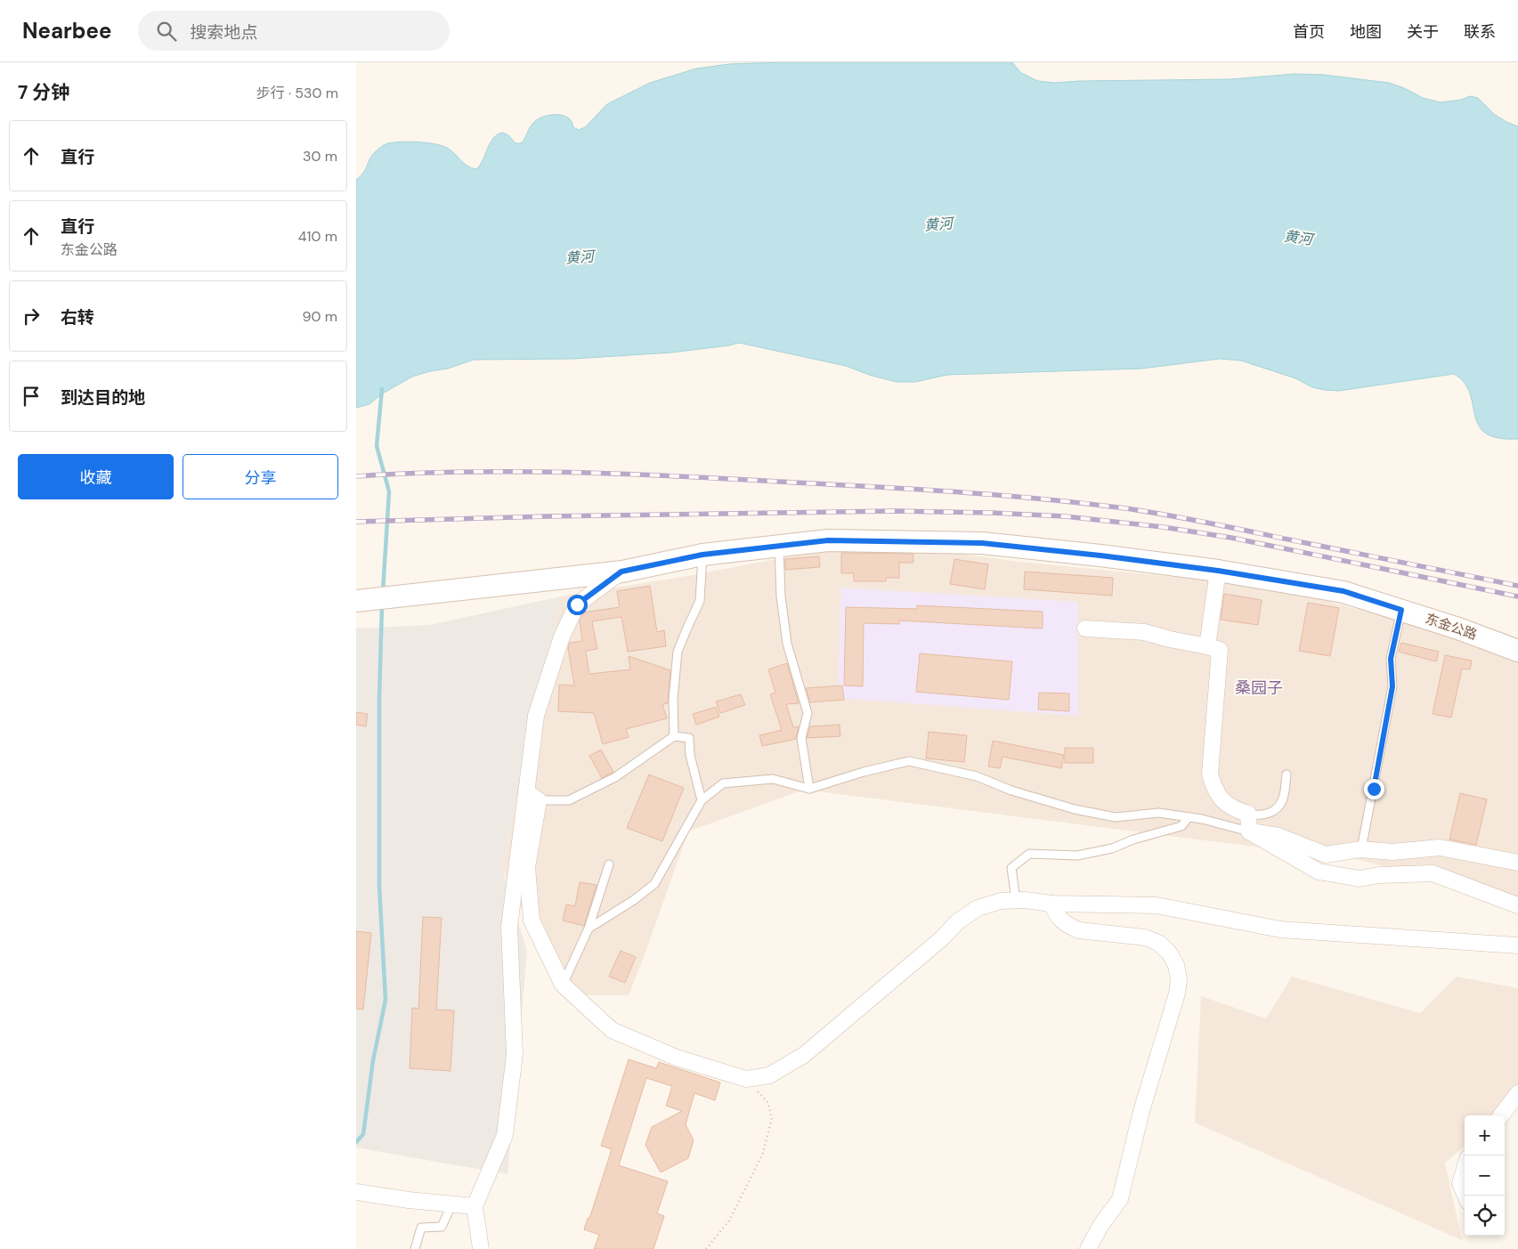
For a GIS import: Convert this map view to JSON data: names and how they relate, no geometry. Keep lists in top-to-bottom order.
{
  "streets": {
    "main road": ["东金公路"]
  },
  "districts": ["桑园子"],
  "water": ["黄河"],
  "page": {
    "header": "Nearbee",
    "search": "搜索地点",
    "nav": [
      "首页",
      "地图",
      "关于",
      "联系"
    ],
    "heading": ["7 分钟", "步行 · 530 m"],
    "list": [
      ["直行", "30 m"],
      ["直行", "东金公路", "410 m"],
      ["右转", "90 m"],
      "到达目的地"
    ],
    "buttons": ["收藏", "分享"],
    "map_buttons": ["+", "−"]
  }
}
